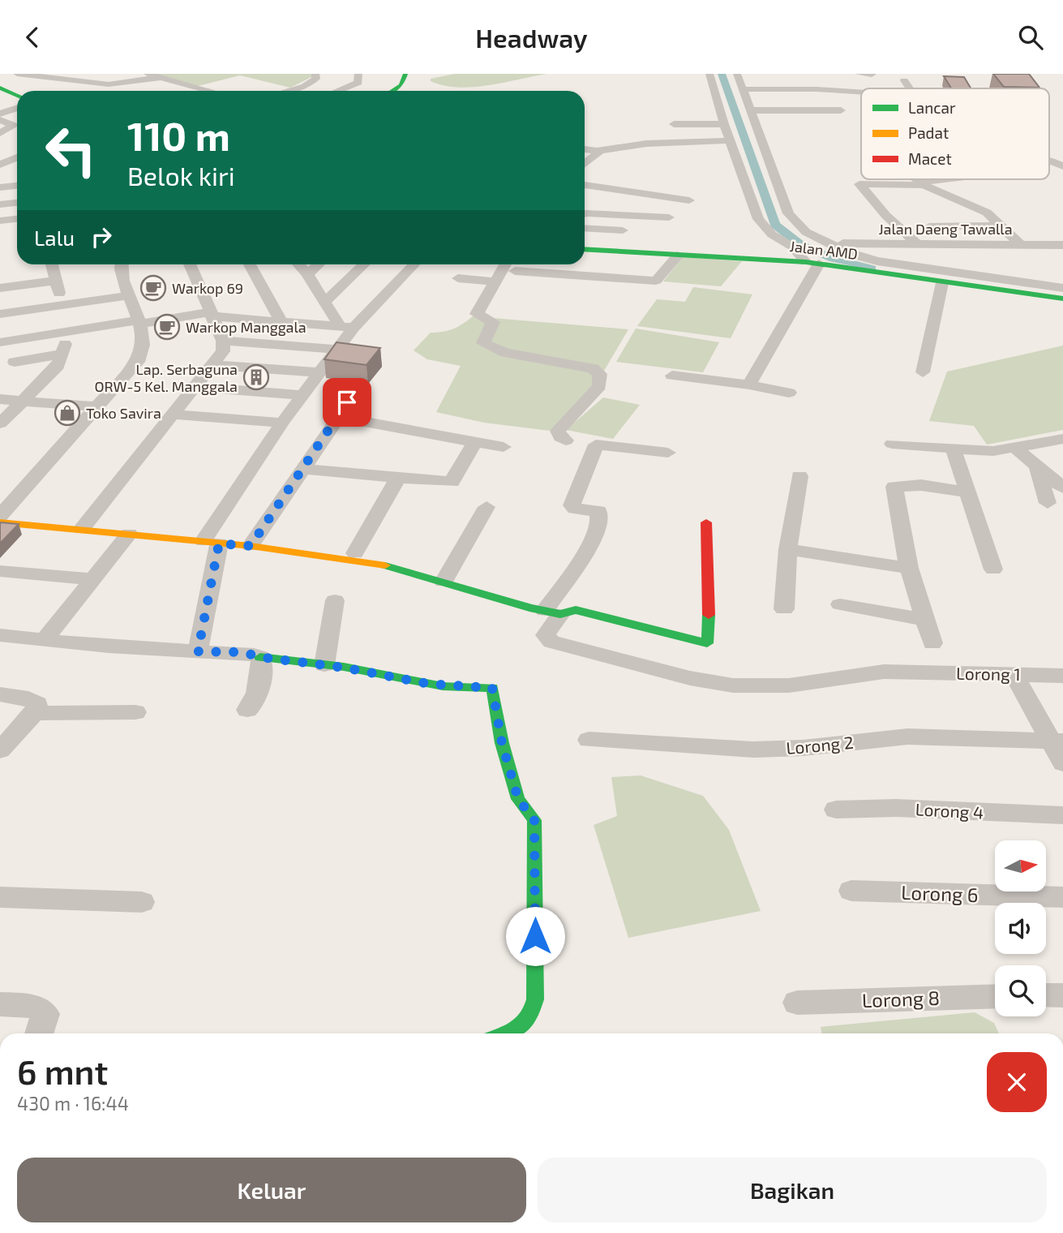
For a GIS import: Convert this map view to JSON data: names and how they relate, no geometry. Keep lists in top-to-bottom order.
{
  "streets": {
    "street": [
      "Jalan Daeng Tawalla",
      "Jalan AMD",
      "Lorong 1",
      "Lorong 2",
      "Lorong 4",
      "Lorong 6",
      "Lorong 8"
    ]
  },
  "places": {
    "cafe": ["Warkop 69", "Warkop Manggala"],
    "building": ["Lap. Serbaguna ORW-5 Kel. Manggala"],
    "shop": ["Toko Savira"]
  },
  "legend": ["Lancar", "Padat", "Macet"],
  "north": "right",
  "page": {
    "header": "Headway",
    "turn": ["110 m", "Belok kiri"],
    "then": "Lalu",
    "heading": ["6 mnt", "430 m · 16:44"],
    "buttons": ["Keluar", "Bagikan"]
  }
}
